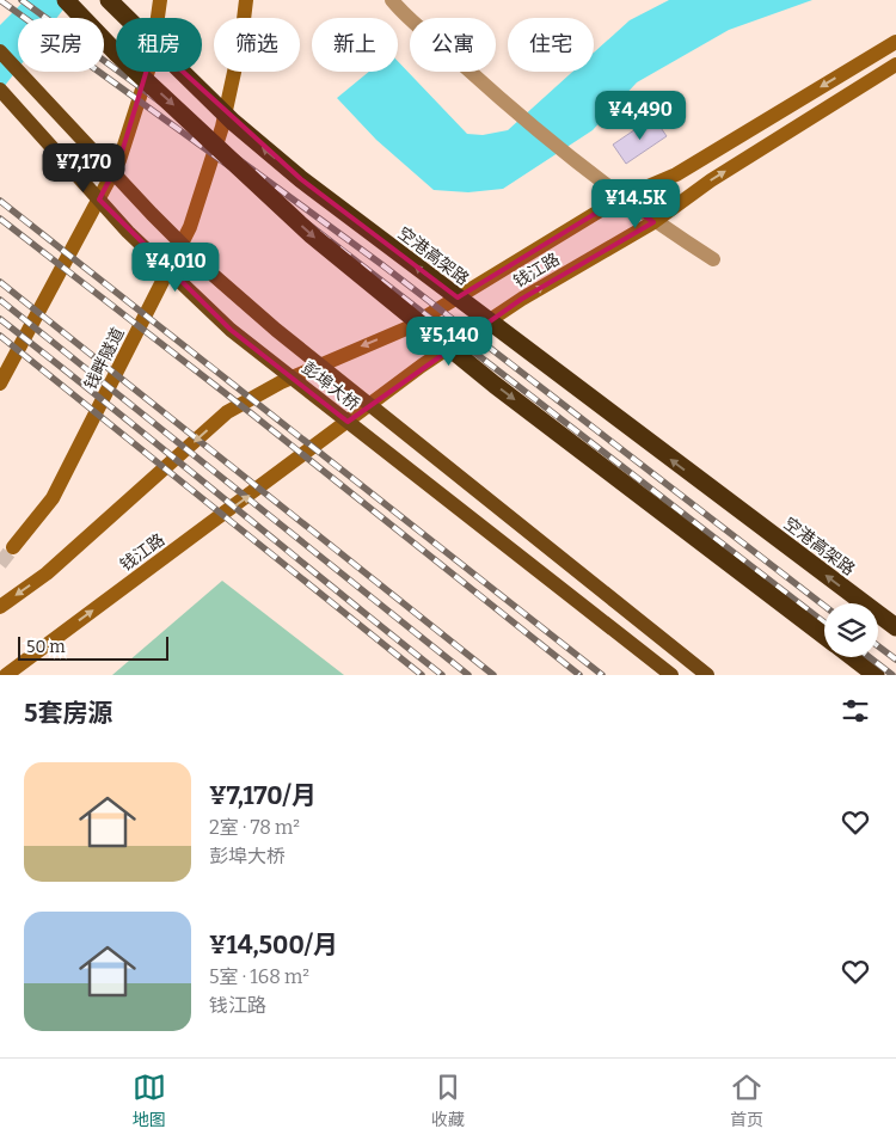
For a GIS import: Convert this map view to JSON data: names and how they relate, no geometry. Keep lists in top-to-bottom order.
{
  "streets": {
    "highway": ["空港高架路"],
    "main road": ["钱江路", "钱畔隧道", "彭埠大桥"]
  },
  "scale_bar": "50 m",
  "page": {
    "chip": [
      "买房",
      "租房",
      "筛选",
      "新上",
      "公寓",
      "住宅"
    ],
    "price": [
      "¥4,490",
      "¥7,170",
      "¥14.5K",
      "¥4,010",
      "¥5,140"
    ],
    "scale": "50 m",
    "heading": "5套房源",
    "list": [
      {
        "name": "¥7,170/月",
        "note": "2室 · 78 m² · 彭埠大桥"
      },
      {
        "name": "¥14,500/月",
        "note": "5室 · 168 m² · 钱江路"
      }
    ],
    "tabs": ["地图", "收藏", "首页"]
  }
}
